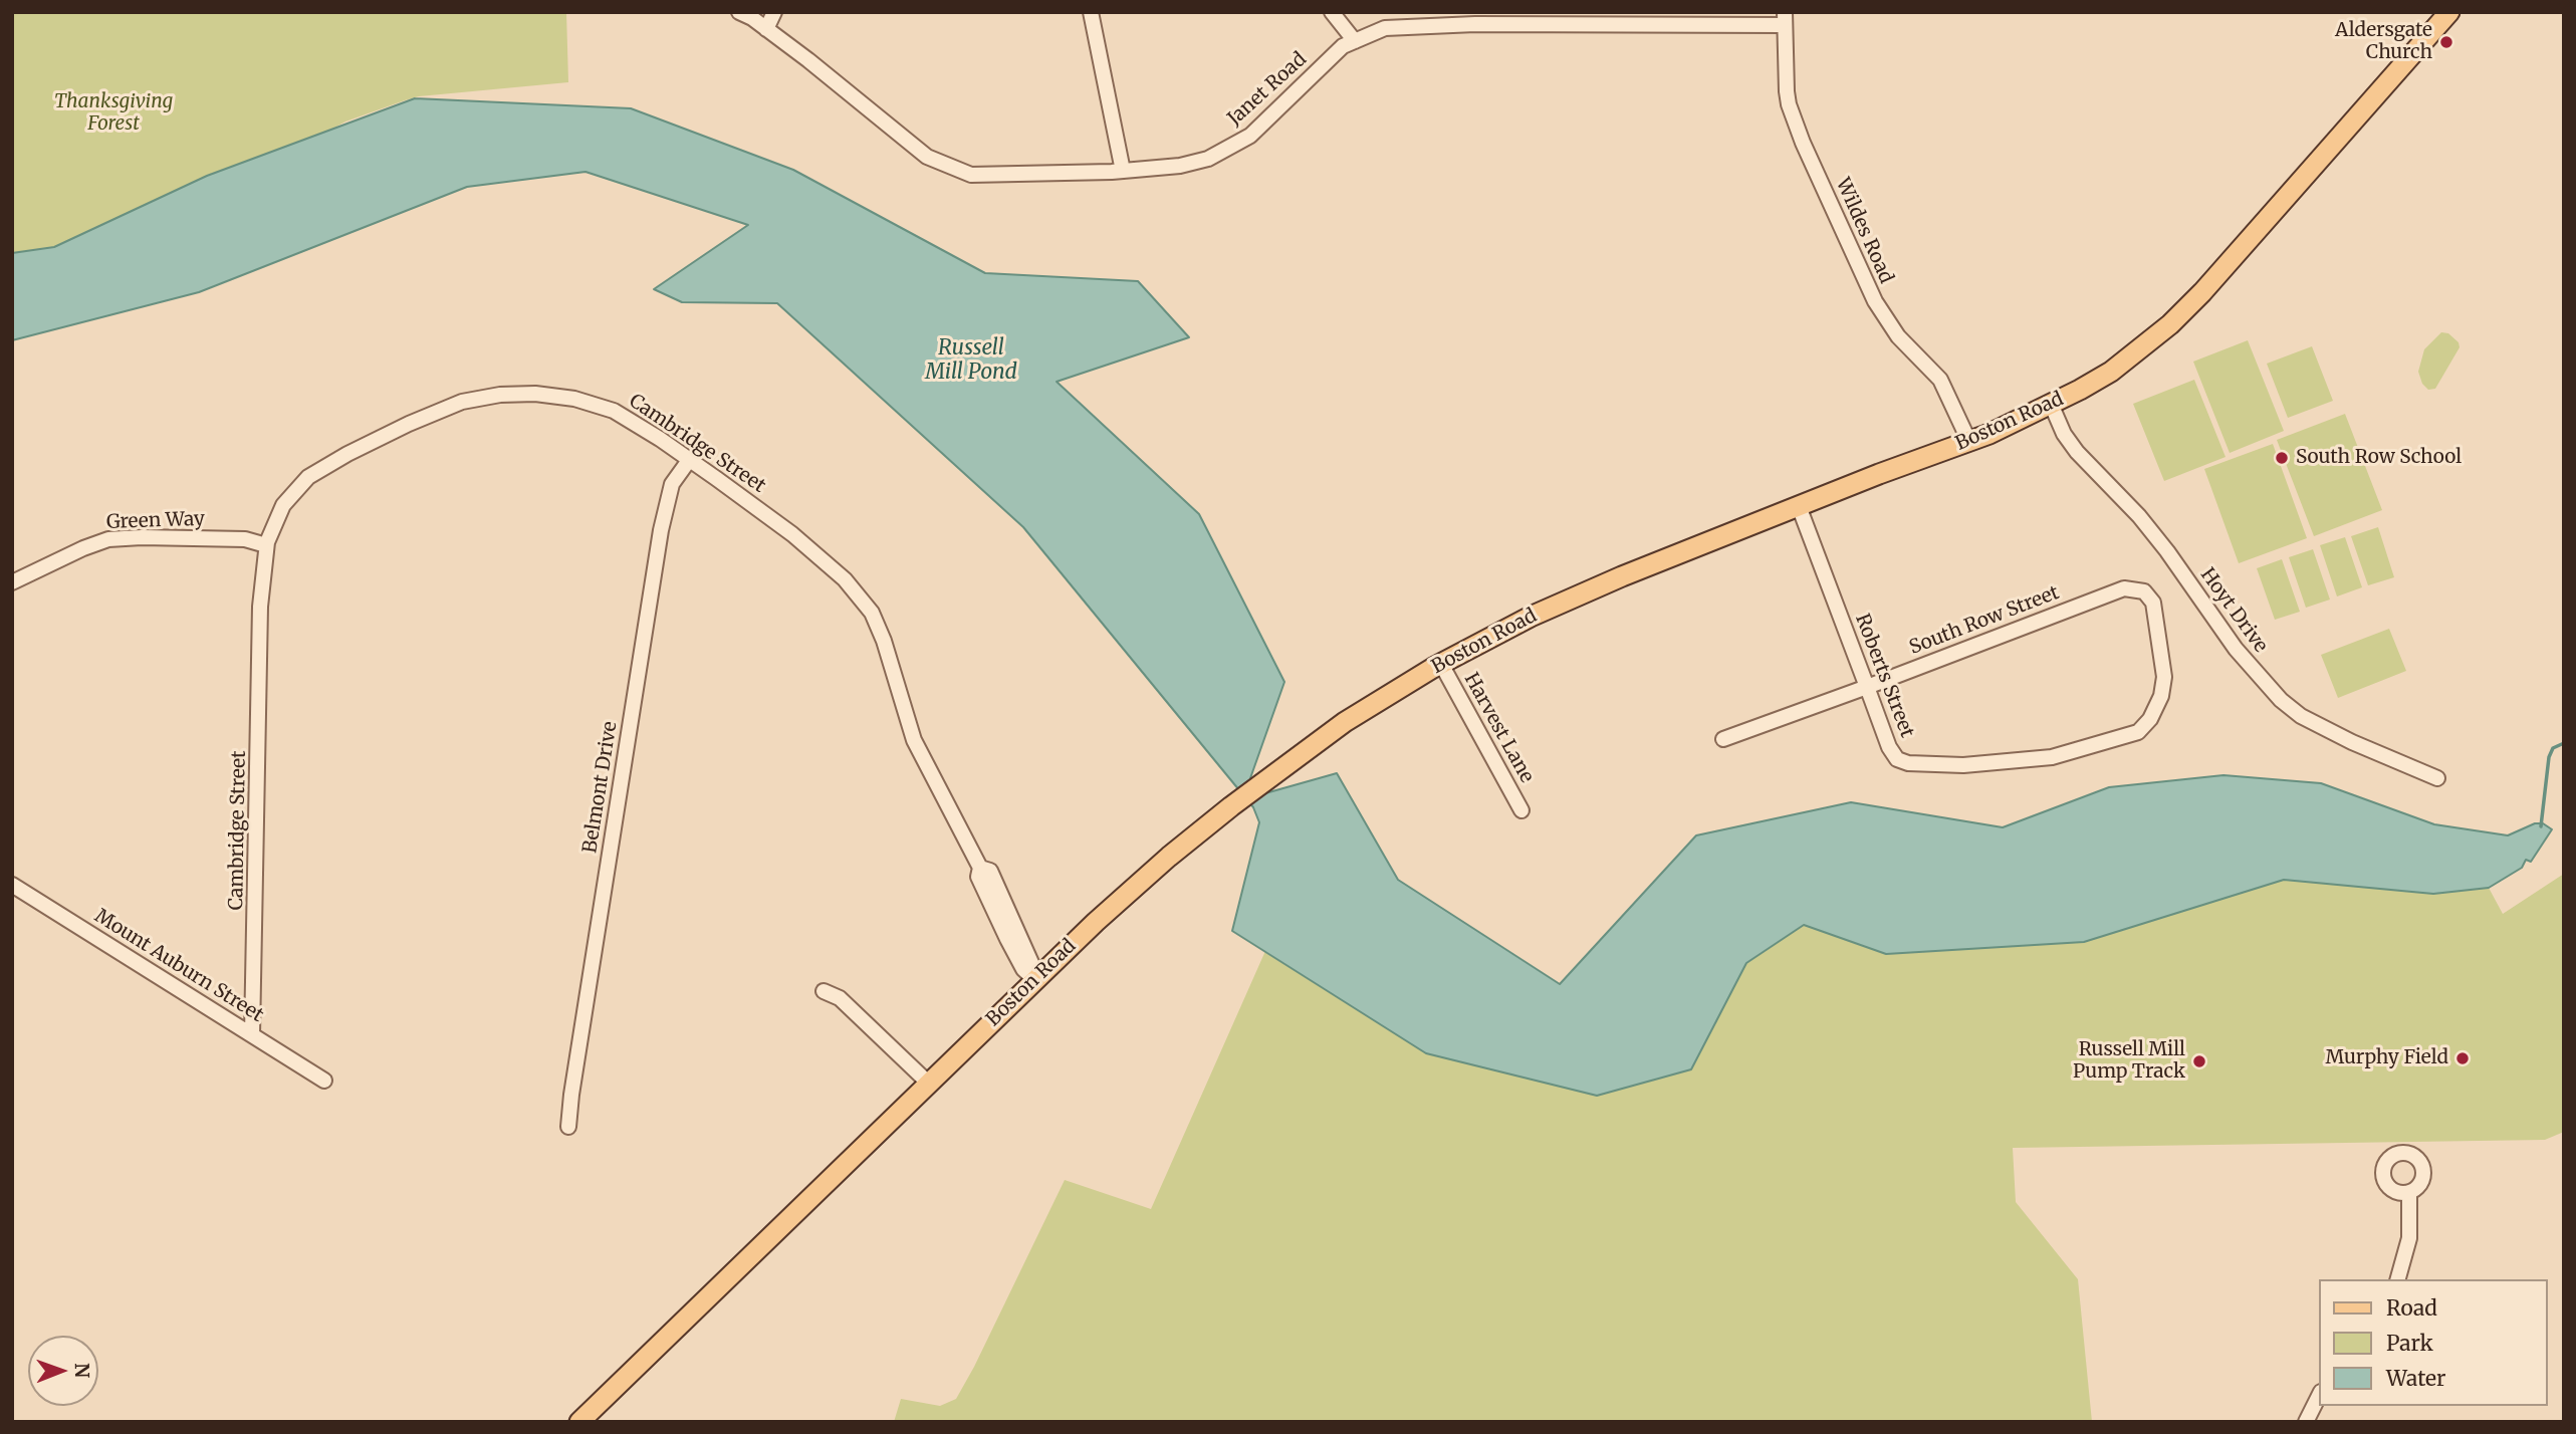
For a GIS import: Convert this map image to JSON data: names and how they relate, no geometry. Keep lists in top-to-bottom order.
{
  "streets": {
    "main road": ["Boston Road"],
    "street": [
      "Janet Road",
      "Wildes Road",
      "Cambridge Street",
      "Green Way",
      "Hoyt Drive",
      "South Row Street",
      "Roberts Street",
      "Harvest Lane",
      "Belmont Drive",
      "Mount Auburn Street"
    ]
  },
  "crossings": [
    ["Janet Road", "Wildes Road"],
    ["Wildes Road", "Boston Road"],
    ["Boston Road", "Cambridge Street"],
    ["Boston Road", "Hoyt Drive"],
    ["Boston Road", "Roberts Street"],
    ["Boston Road", "Harvest Lane"],
    ["Cambridge Street", "Green Way"],
    ["Cambridge Street", "Belmont Drive"],
    ["Cambridge Street", "Mount Auburn Street"],
    ["South Row Street", "Roberts Street"]
  ],
  "water": ["Russell Mill Pond"],
  "parks": ["Thanksgiving Forest"],
  "places": [
    "Aldersgate Church",
    "South Row School",
    "Murphy Field",
    "Russell Mill Pump Track"
  ],
  "legend": ["Road", "Park", "Water"],
  "north": "right"
}
